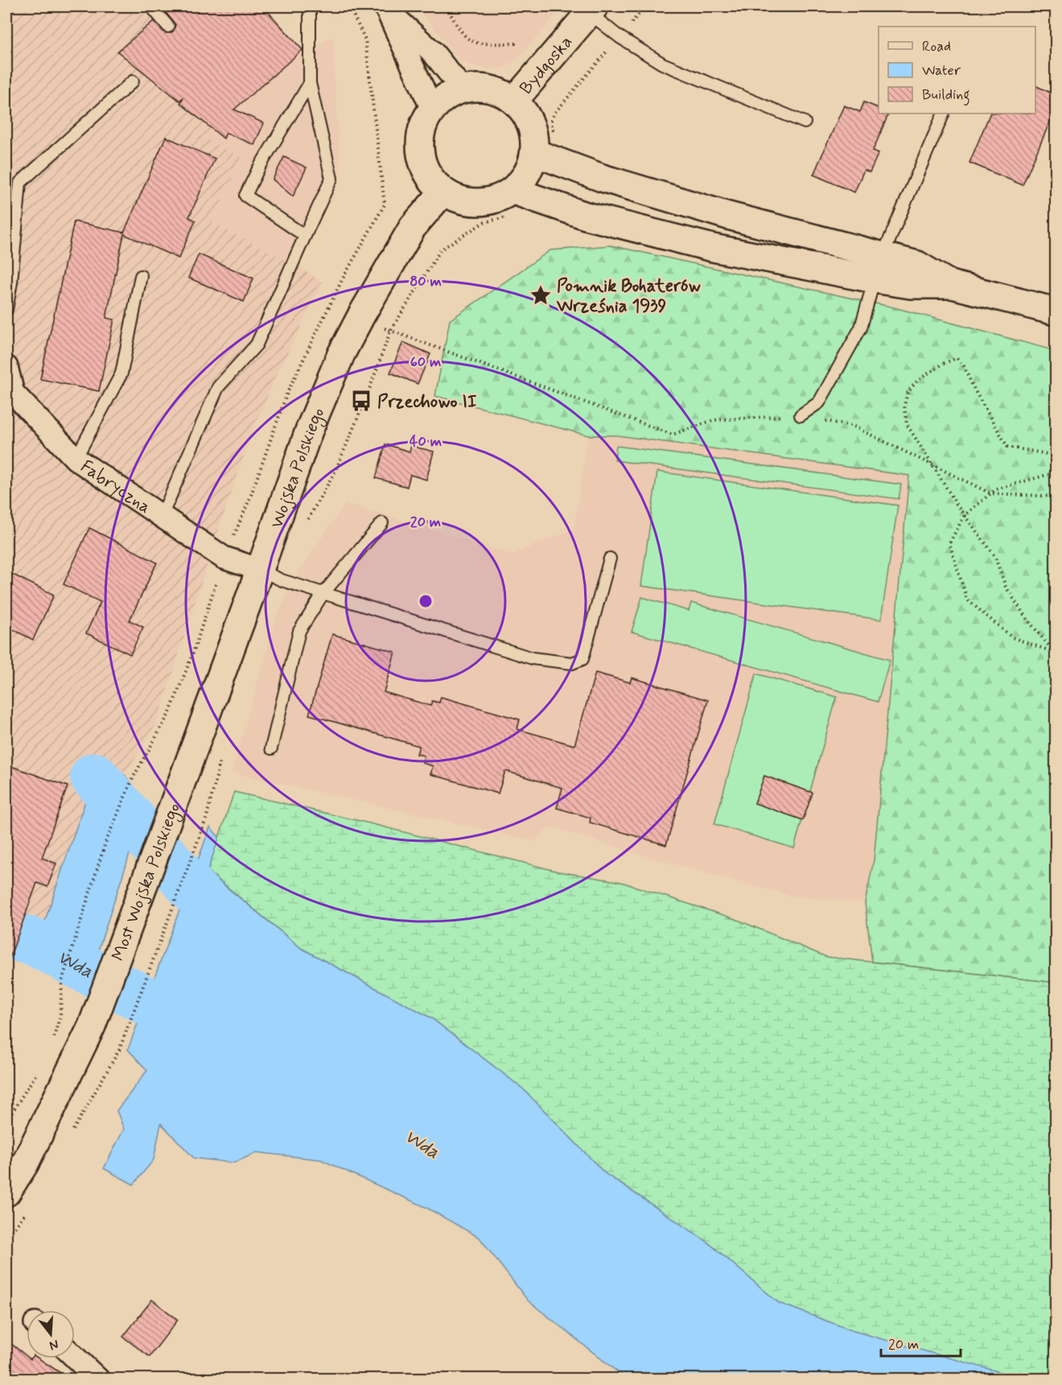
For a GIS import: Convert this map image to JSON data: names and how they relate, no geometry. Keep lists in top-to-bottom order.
{
  "streets": {
    "street": [
      "Bydgoska",
      "Wojska Polskiego",
      "Fabryczna",
      "Most Wojska Polskiego"
    ]
  },
  "crossings": [
    ["Bydgoska", "Wojska Polskiego"],
    ["Wojska Polskiego", "Fabryczna"],
    ["Wojska Polskiego", "Most Wojska Polskiego"]
  ],
  "water": ["Wda"],
  "places": {
    "place": ["Pomnik Bohaterów Września 1939"],
    "bus stop": ["Przechowo II"]
  },
  "legend": ["Road", "Water", "Building"],
  "scale_bar": "20 m",
  "north": "bottom",
  "rings": [
    "80 m",
    "60 m",
    "40 m",
    "20 m"
  ]
}
